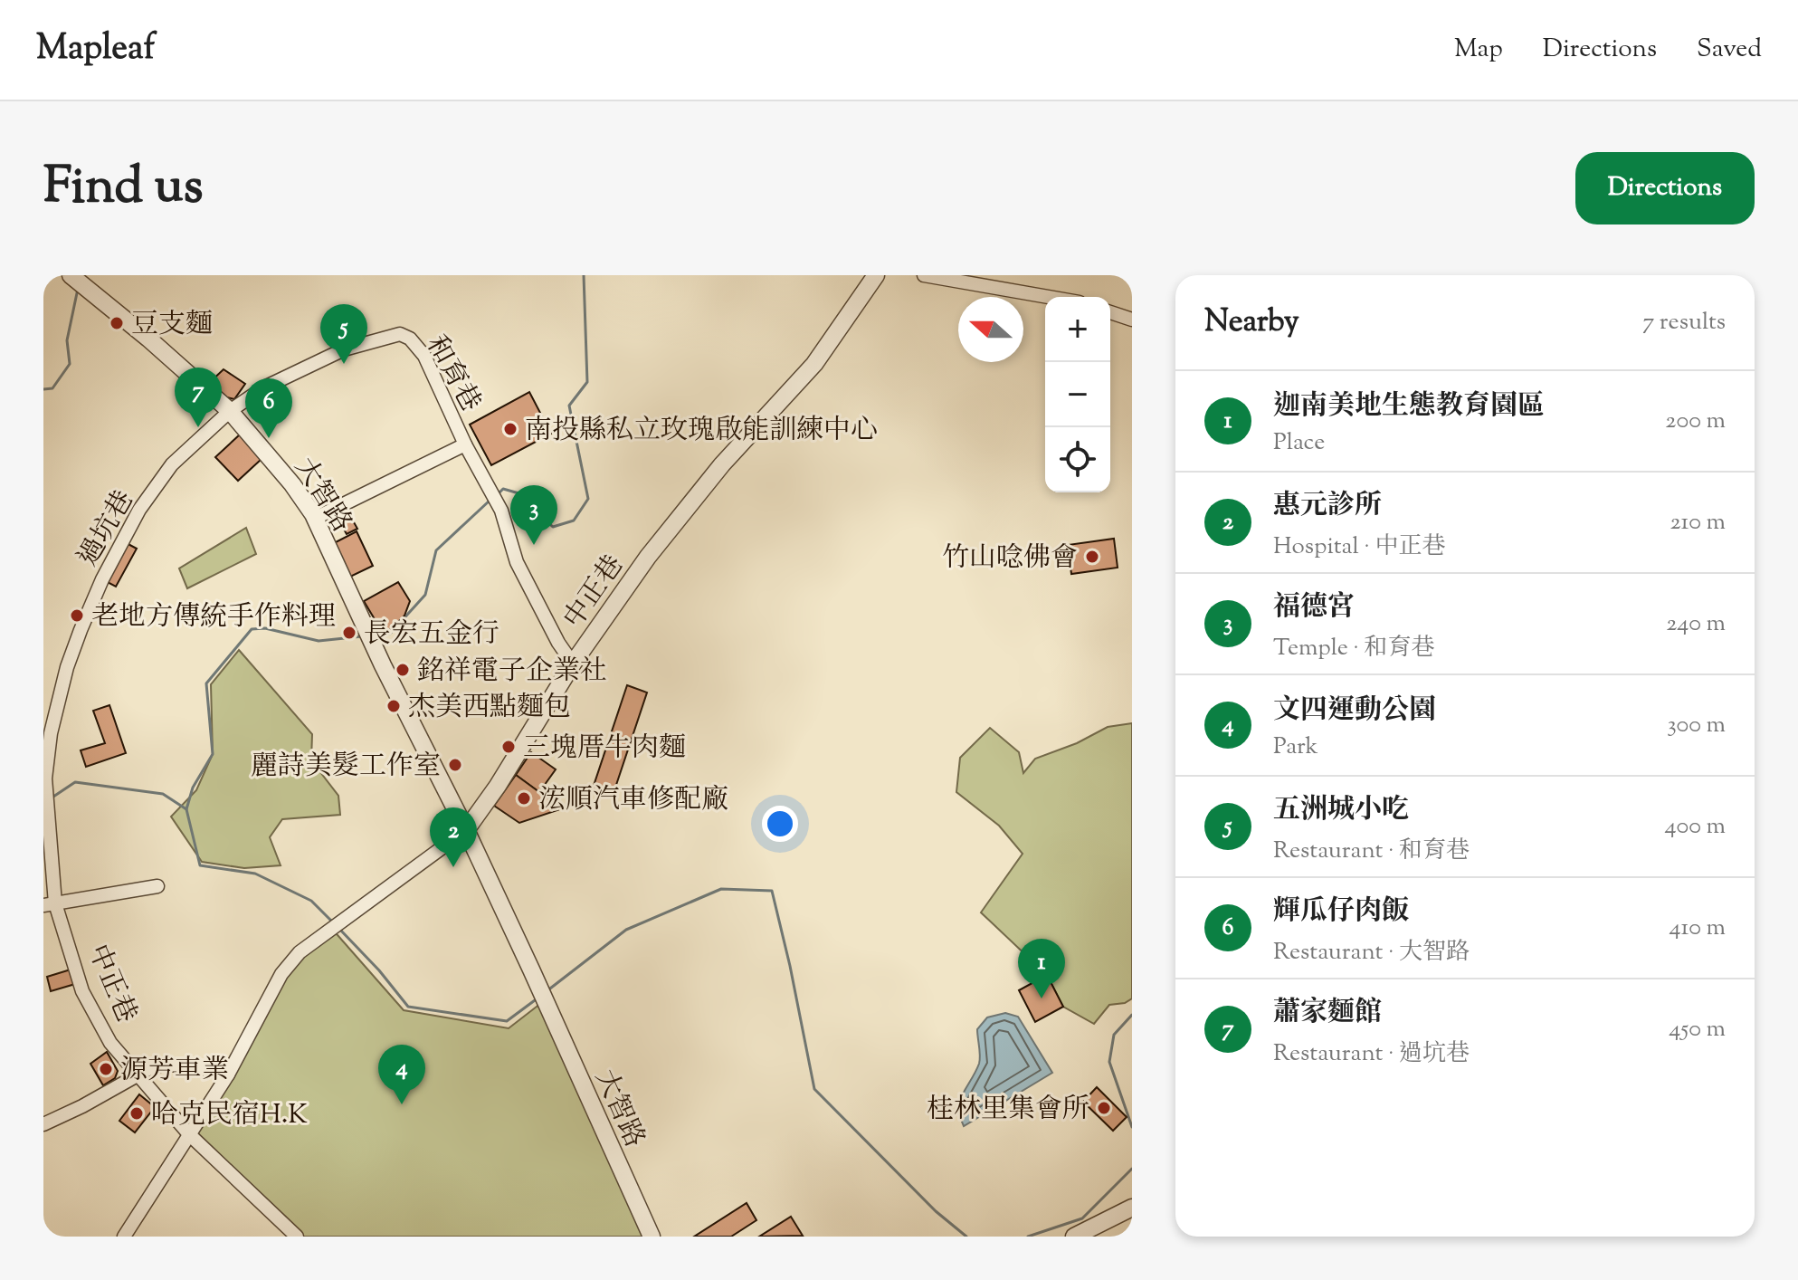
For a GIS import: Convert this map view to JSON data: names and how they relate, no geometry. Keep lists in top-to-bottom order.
{
  "streets": {
    "street": [
      "和育巷",
      "大智路",
      "過坑巷",
      "中正巷"
    ]
  },
  "crossings": [
    ["和育巷", "大智路"],
    ["和育巷", "過坑巷"],
    ["和育巷", "中正巷"],
    ["大智路", "過坑巷"],
    ["大智路", "中正巷"],
    ["過坑巷", "中正巷"]
  ],
  "places": [
    "豆支麵",
    "南投縣私立玫瑰啟能訓練中心",
    "竹山唸佛會",
    "老地方傳統手作料理",
    "長宏五金行",
    "銘祥電子企業社",
    "杰美西點麵包",
    "三塊厝牛肉麵",
    "麗詩美髮工作室",
    "浤順汽車修配廠",
    "源芳車業",
    "桂林里集會所",
    "哈克民宿H.K"
  ],
  "north": "left",
  "page": {
    "header": "Mapleaf",
    "nav": ["Map", "Directions", "Saved"],
    "title": "Find us",
    "buttons": "Directions",
    "heading": ["Nearby", "7 results"],
    "map_buttons": ["+", "−"],
    "pins": [
      "5",
      "7",
      "6",
      "3",
      "2",
      "1",
      "4"
    ],
    "list": [
      {
        "mark": "1",
        "name": "迦南美地生態教育園區",
        "note": "Place",
        "value": "200 m"
      },
      {
        "mark": "2",
        "name": "惠元診所",
        "note": "Hospital · 中正巷",
        "value": "210 m"
      },
      {
        "mark": "3",
        "name": "福德宮",
        "note": "Temple · 和育巷",
        "value": "240 m"
      },
      {
        "mark": "4",
        "name": "文四運動公園",
        "note": "Park",
        "value": "300 m"
      },
      {
        "mark": "5",
        "name": "五洲城小吃",
        "note": "Restaurant · 和育巷",
        "value": "400 m"
      },
      {
        "mark": "6",
        "name": "輝瓜仔肉飯",
        "note": "Restaurant · 大智路",
        "value": "410 m"
      },
      {
        "mark": "7",
        "name": "蕭家麵館",
        "note": "Restaurant · 過坑巷",
        "value": "450 m"
      }
    ]
  }
}
